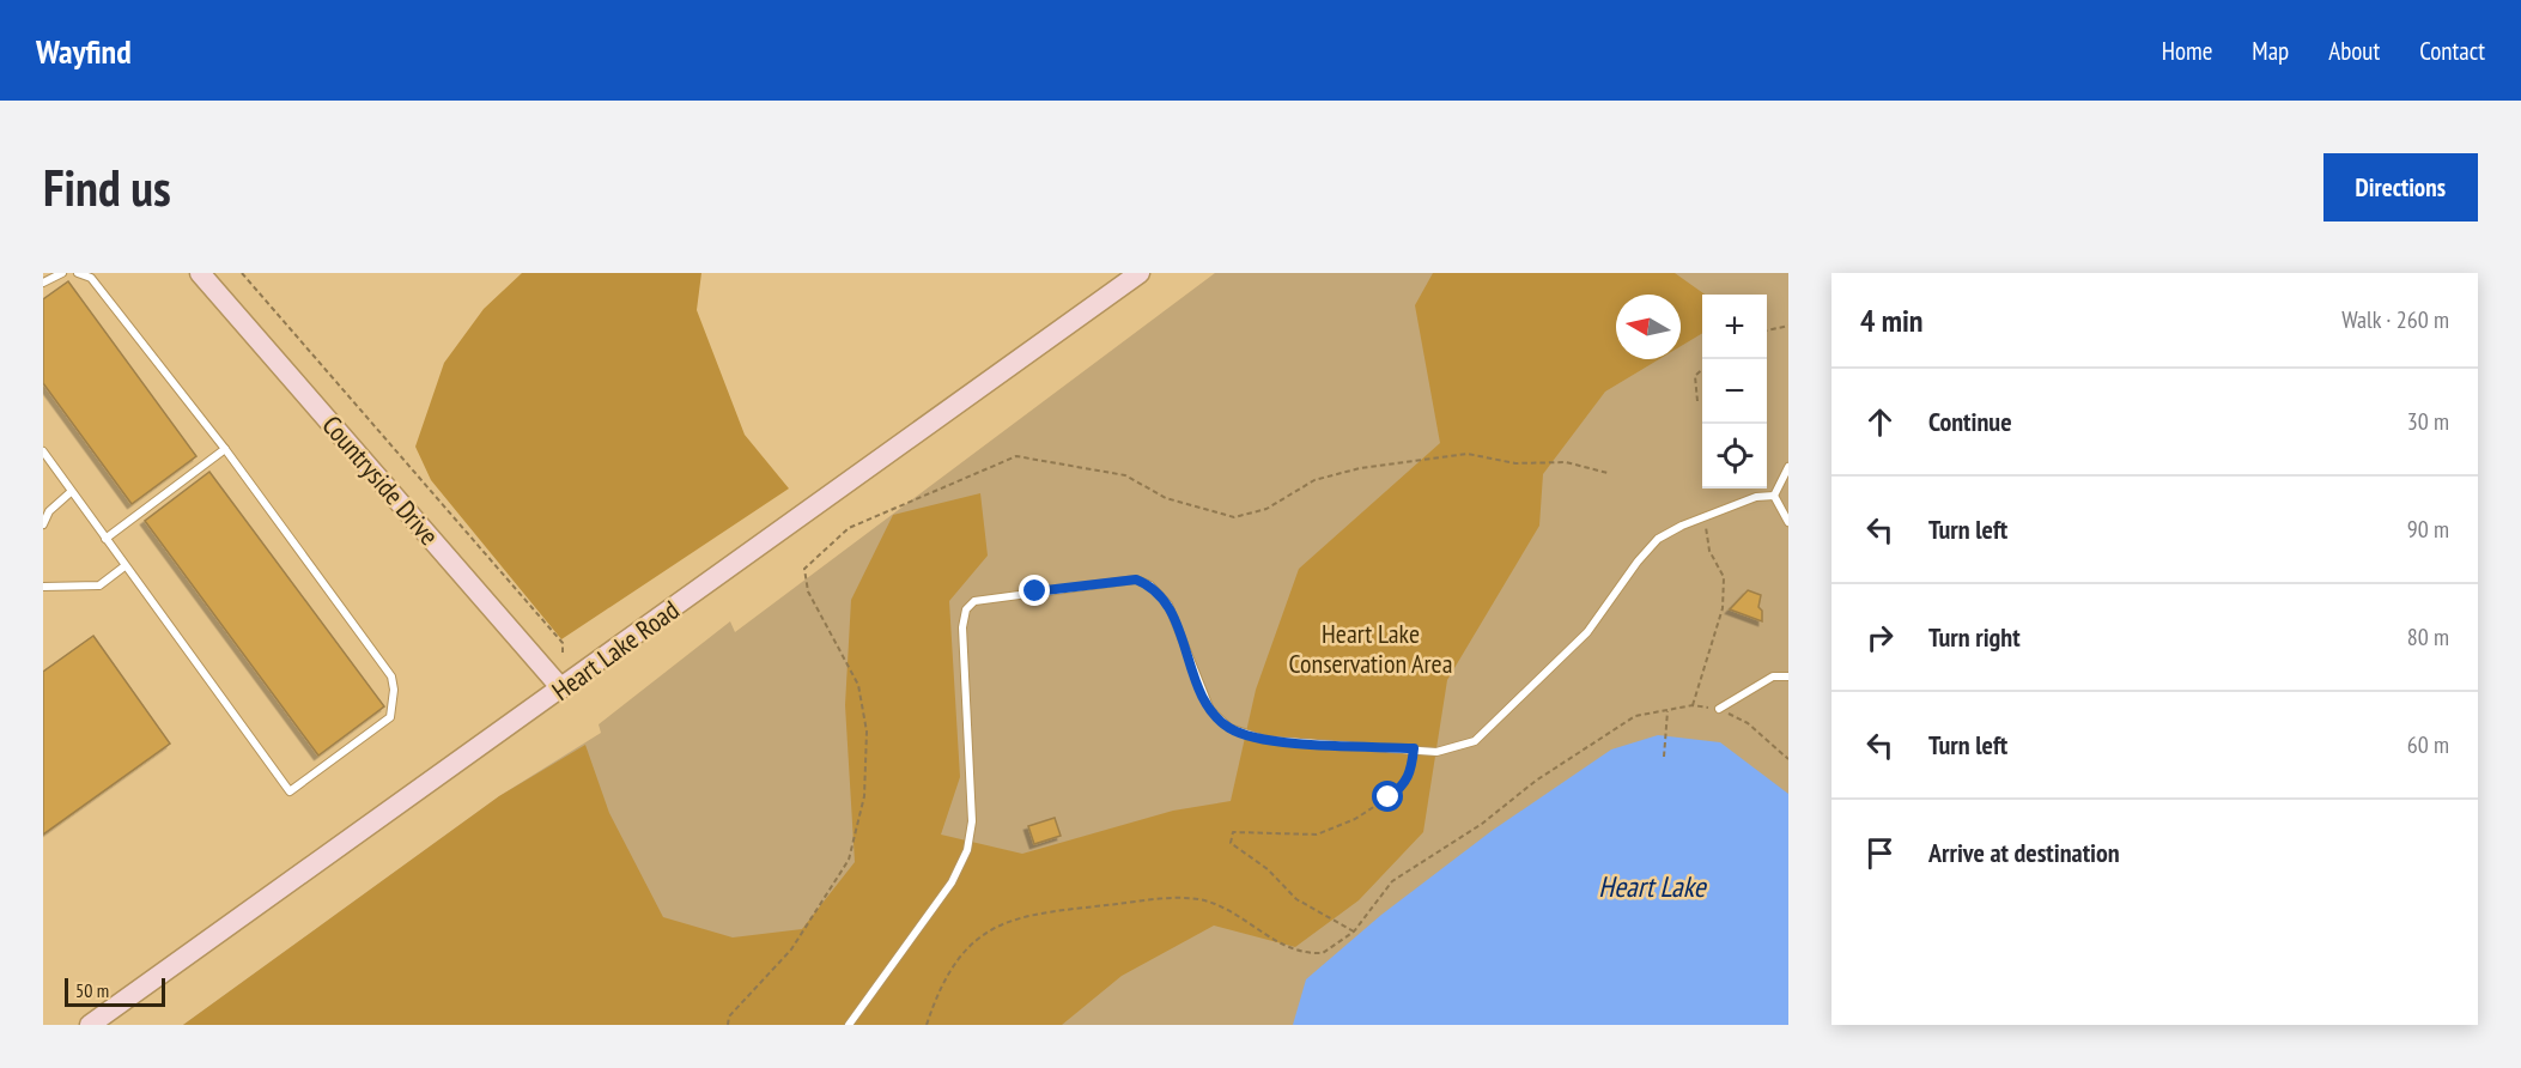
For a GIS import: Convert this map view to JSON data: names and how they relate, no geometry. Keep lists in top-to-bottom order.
{
  "streets": {
    "street": ["Countryside Drive", "Heart Lake Road"]
  },
  "crossings": [
    ["Countryside Drive", "Heart Lake Road"]
  ],
  "water": ["Heart Lake"],
  "parks": ["Heart Lake Conservation Area"],
  "scale_bar": "50 m",
  "north": "left",
  "page": {
    "header": "Wayfind",
    "nav": [
      "Home",
      "Map",
      "About",
      "Contact"
    ],
    "buttons": "Directions",
    "title": "Find us",
    "heading": ["4 min", "Walk · 260 m"],
    "map_buttons": ["+", "−"],
    "list": [
      ["Continue", "30 m"],
      ["Turn left", "90 m"],
      ["Turn right", "80 m"],
      ["Turn left", "60 m"],
      "Arrive at destination"
    ],
    "scale": "50 m"
  }
}
